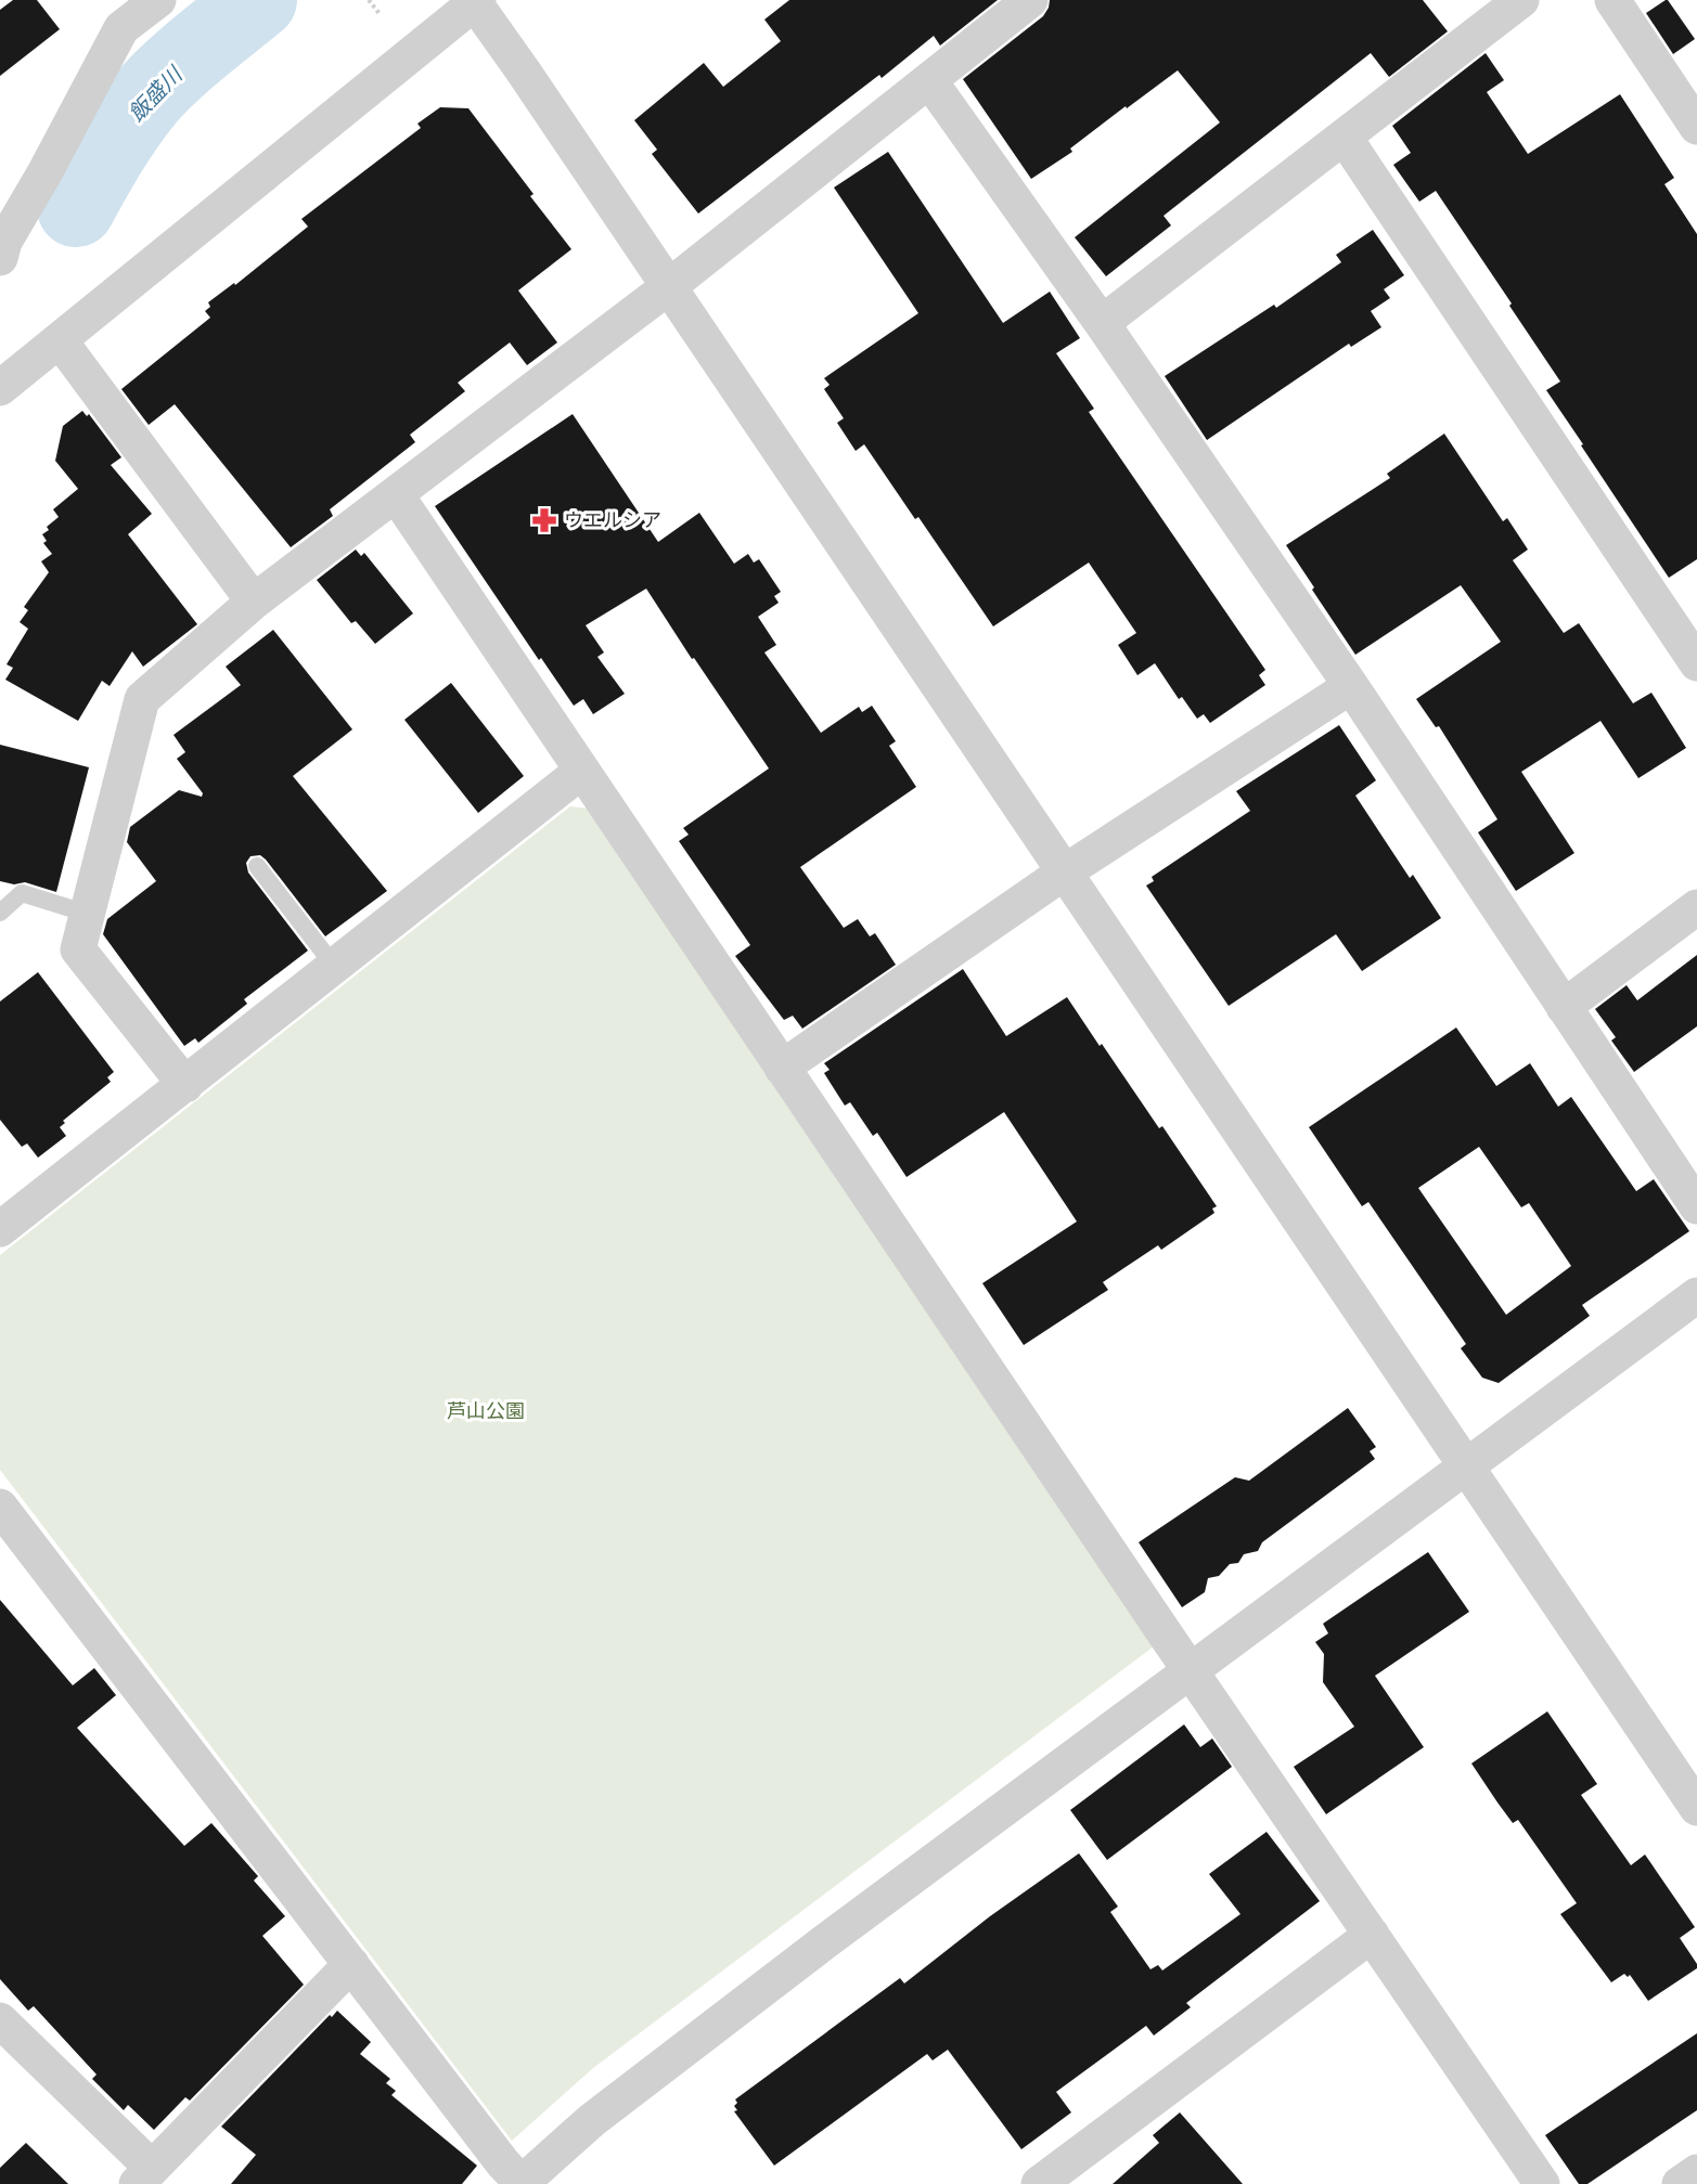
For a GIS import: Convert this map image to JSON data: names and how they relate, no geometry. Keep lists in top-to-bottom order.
{
  "water": ["飯盛川"],
  "parks": ["芦山公園"],
  "places": {
    "pharmacy": ["ウエルシア"]
  }
}
